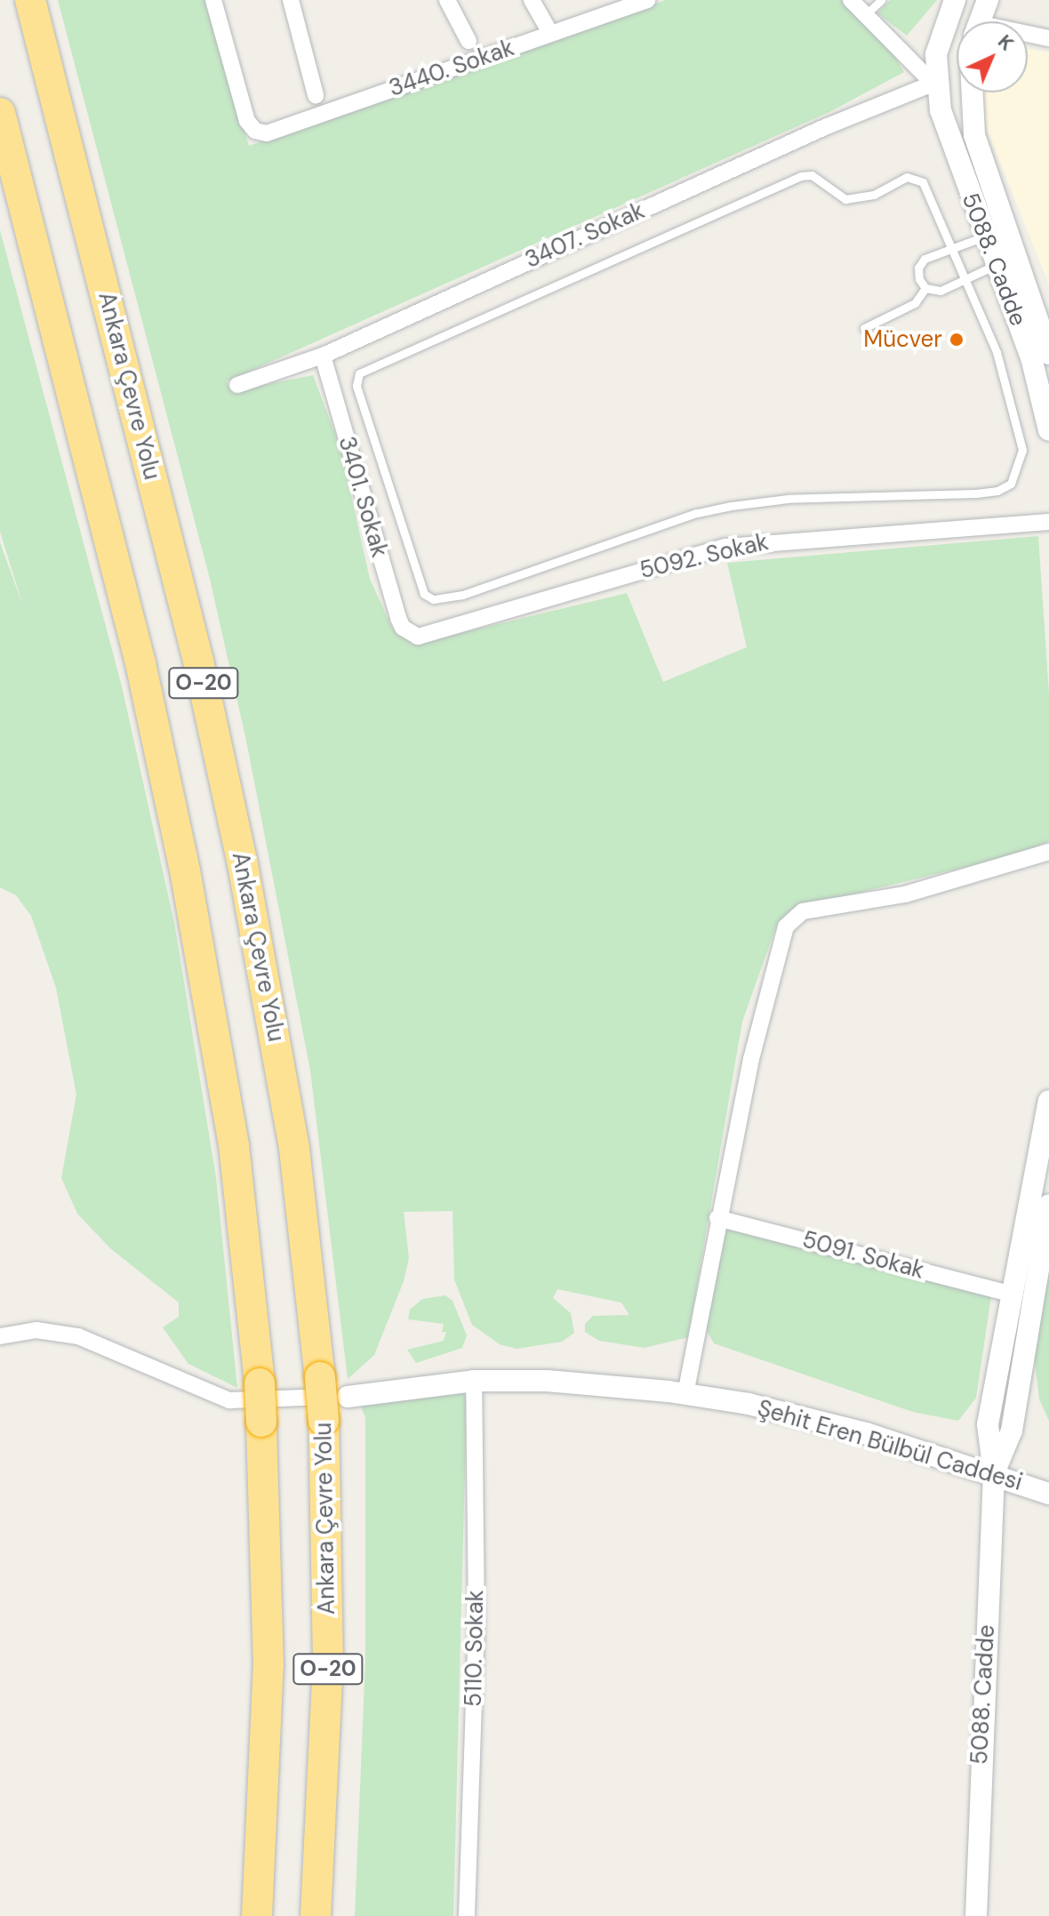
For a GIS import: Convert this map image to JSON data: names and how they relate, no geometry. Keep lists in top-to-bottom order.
{
  "streets": {
    "highway": ["Ankara Çevre Yolu", "O-20"],
    "street": [
      "3440. Sokak",
      "3407. Sokak",
      "5088. Cadde",
      "3401. Sokak",
      "5092. Sokak",
      "5091. Sokak",
      "Şehit Eren Bülbül Caddesi",
      "5110. Sokak"
    ]
  },
  "crossings": [
    ["3407. Sokak", "5088. Cadde"],
    ["3407. Sokak", "3401. Sokak"],
    ["5088. Cadde", "5091. Sokak"],
    ["5088. Cadde", "Şehit Eren Bülbül Caddesi"],
    ["3401. Sokak", "5092. Sokak"],
    ["Şehit Eren Bülbül Caddesi", "5110. Sokak"]
  ],
  "places": ["Mücver"],
  "north": "top right"
}
